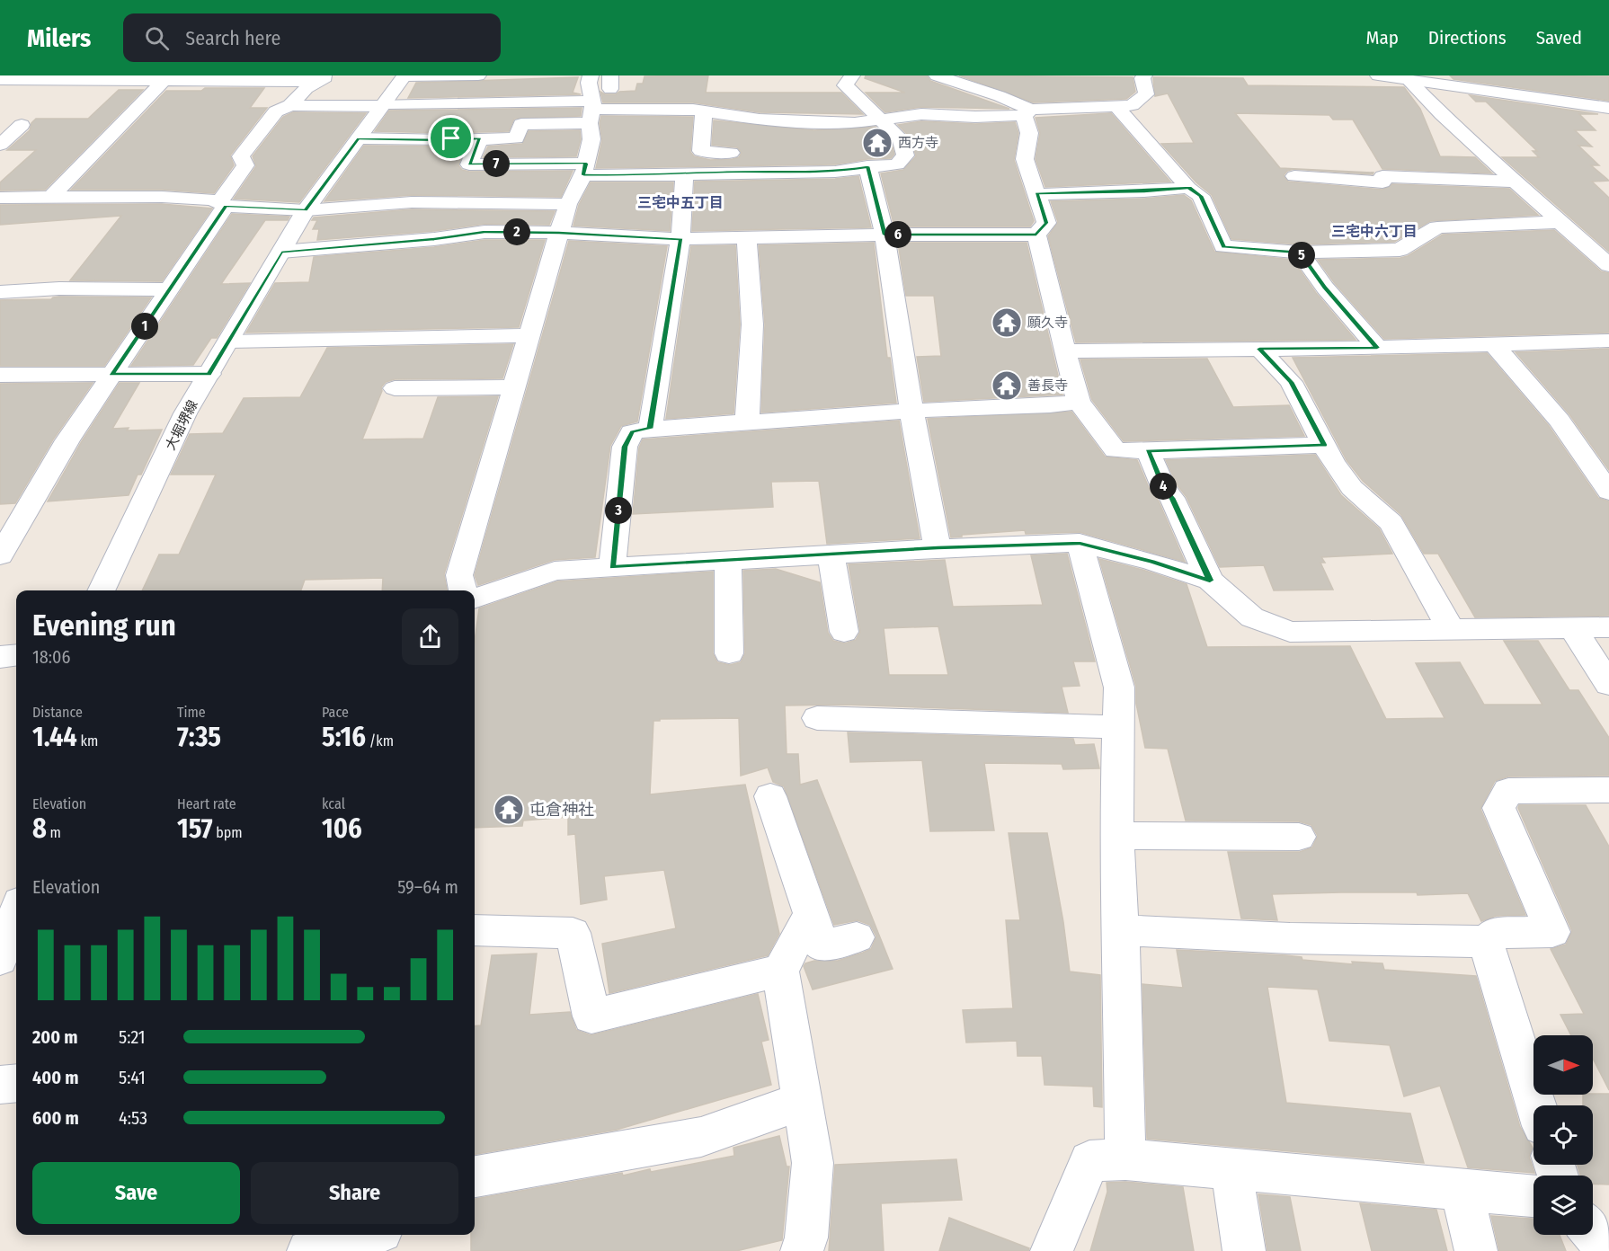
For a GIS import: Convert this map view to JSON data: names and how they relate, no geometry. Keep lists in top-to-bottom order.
{
  "streets": {
    "street": ["大堀堺線"]
  },
  "districts": ["三宅中五丁目", "三宅中六丁目"],
  "places": {
    "temple": [
      "西方寺",
      "願久寺",
      "善長寺",
      "屯倉神社"
    ]
  },
  "north": "right",
  "page": {
    "header": "Milers",
    "search": "Search here",
    "nav": ["Map", "Directions", "Saved"],
    "pins": [
      "7",
      "2",
      "6",
      "5",
      "1",
      "4",
      "3"
    ],
    "heading": ["Evening run", "18:06"],
    "stats": [
      ["Distance", "1.44 km"],
      ["Time", "7:35"],
      ["Pace", "5:16 /km"],
      ["Elevation", "8 m"],
      ["Heart rate", "157 bpm"],
      ["kcal", "106"]
    ],
    "chart": ["Elevation", "59–64 m"],
    "list": [
      {
        "name": "200 m",
        "note": "5:21"
      },
      {
        "name": "400 m",
        "note": "5:41"
      },
      {
        "name": "600 m",
        "note": "4:53"
      }
    ],
    "buttons": ["Save", "Share"]
  }
}
